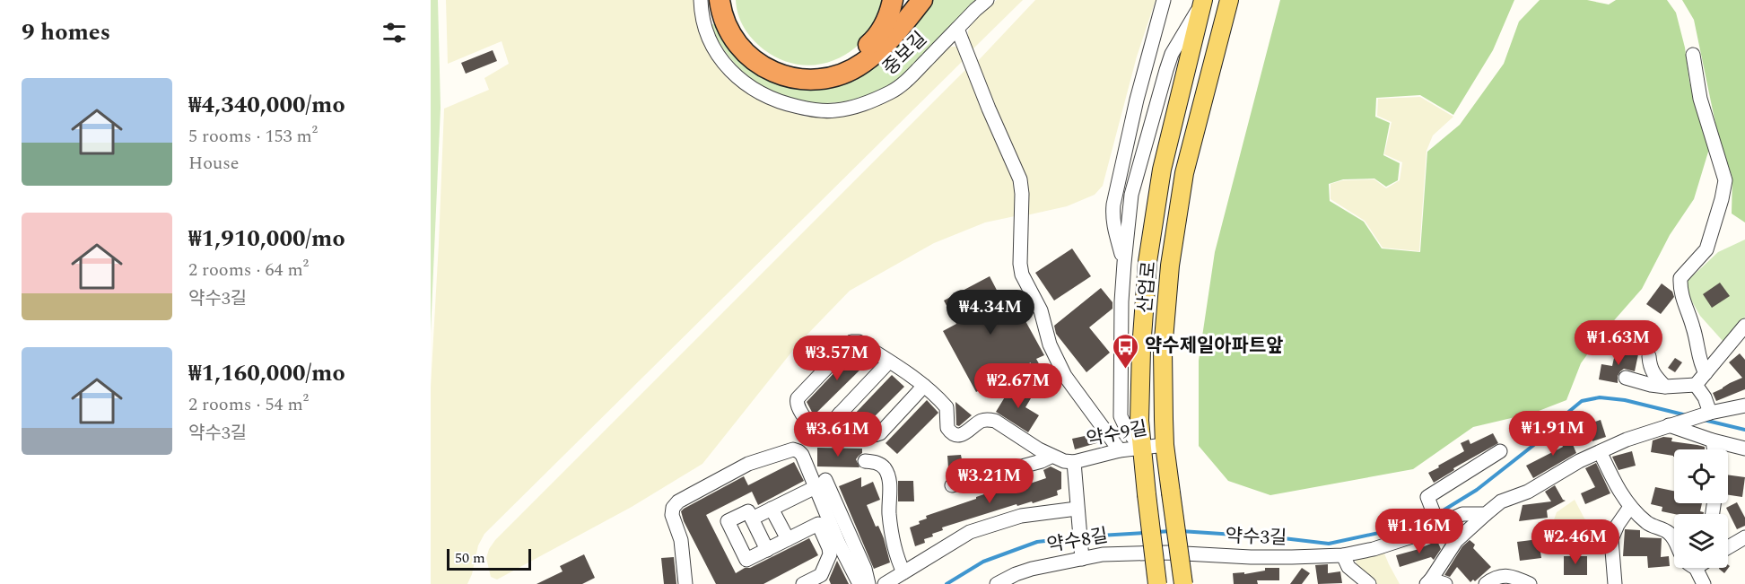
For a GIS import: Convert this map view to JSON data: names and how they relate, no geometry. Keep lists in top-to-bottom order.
{
  "streets": {
    "main road": ["산업로"],
    "street": [
      "중보길",
      "약수9길",
      "약수3길",
      "약수8길"
    ]
  },
  "crossings": [
    ["산업로", "약수9길"],
    ["약수9길", "약수8길"],
    ["약수3길", "약수8길"]
  ],
  "places": {
    "bus stop": ["약수제일아파트앞"]
  },
  "scale_bar": "50 m",
  "page": {
    "heading": "9 homes",
    "list": [
      {
        "name": "₩4,340,000/mo",
        "note": "5 rooms · 153 m² · House"
      },
      {
        "name": "₩1,910,000/mo",
        "note": "2 rooms · 64 m² · 약수3길"
      },
      {
        "name": "₩1,160,000/mo",
        "note": "2 rooms · 54 m² · 약수3길"
      }
    ],
    "price": [
      "₩4.34M",
      "₩1.63M",
      "₩3.57M",
      "₩2.67M",
      "₩1.91M",
      "₩3.61M",
      "₩3.21M",
      "₩1.16M",
      "₩2.46M"
    ],
    "scale": "50 m"
  }
}
